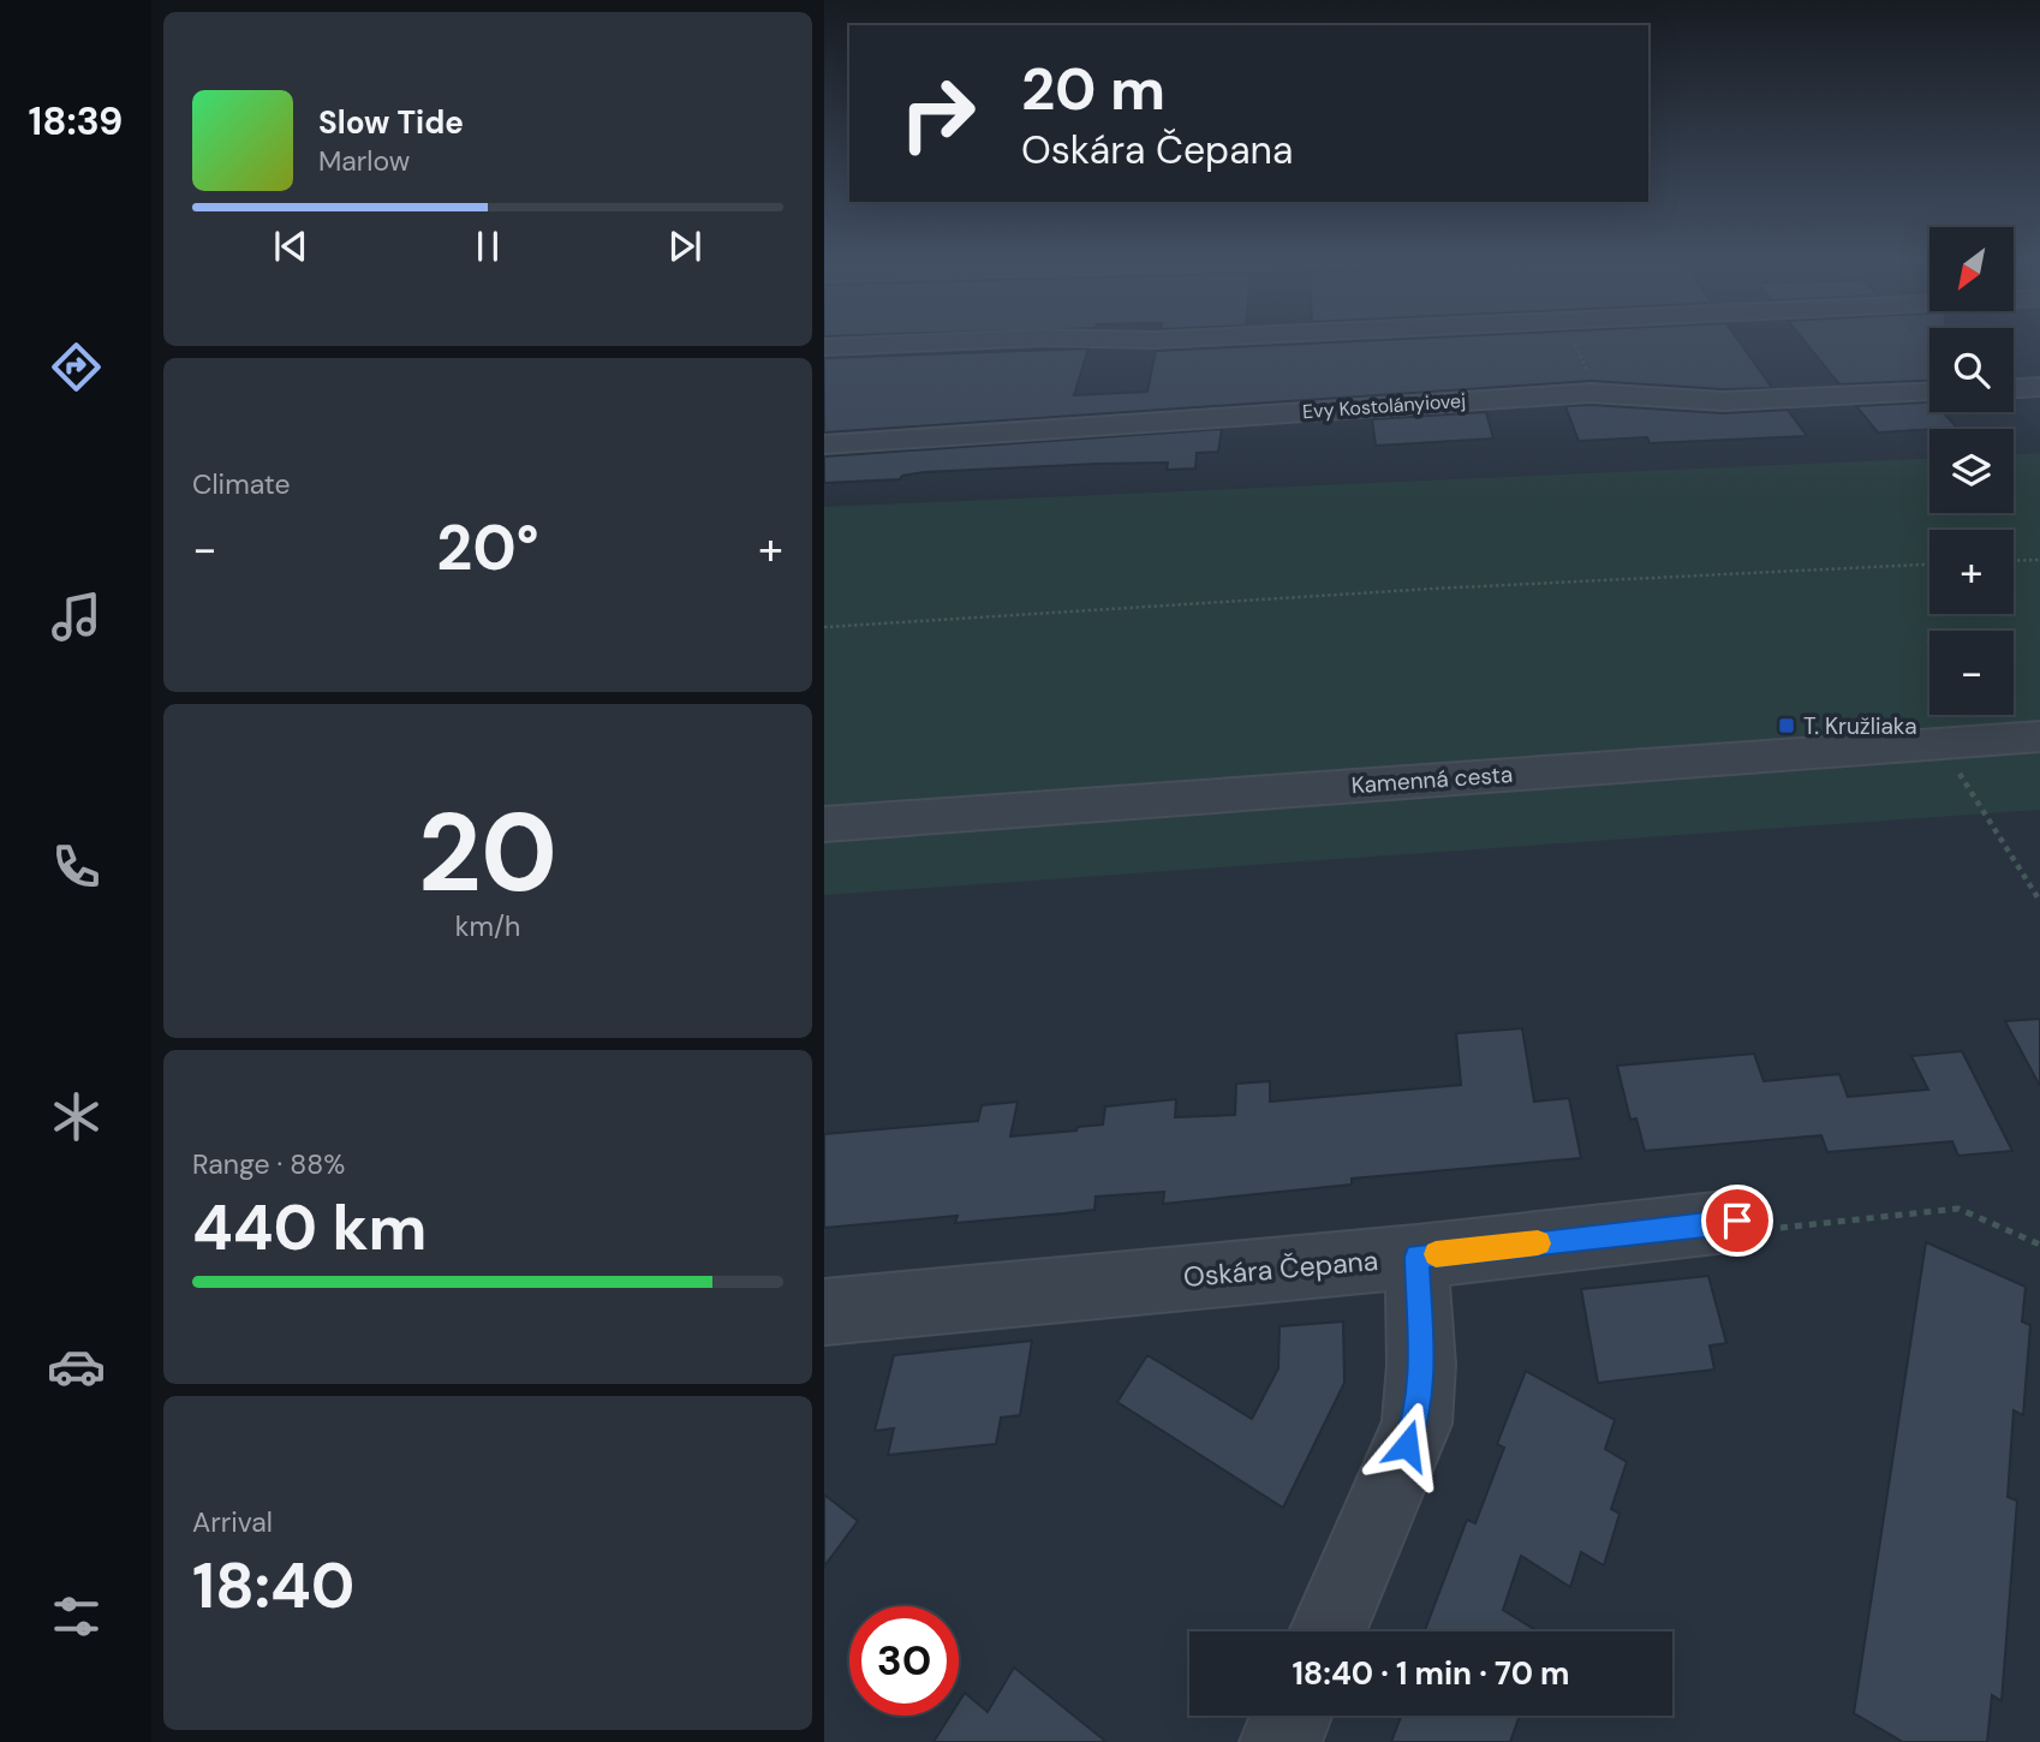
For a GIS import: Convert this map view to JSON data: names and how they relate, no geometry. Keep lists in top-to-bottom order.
{
  "streets": {
    "street": ["Evy Kostolányiovej", "Kamenná cesta", "Oskára Čepana"]
  },
  "places": {
    "transit": ["T. Kružliaka"]
  },
  "north": "bottom left",
  "page": {
    "tabs": "18:39",
    "turn": ["20 m", "Oskára Čepana"],
    "song": ["Slow Tide", "Marlow"],
    "map_buttons": ["+", "−"],
    "tile": [
      "Climate",
      ["20", "km/h"],
      ["Range · 88%", "440 km"],
      ["Arrival", "18:40"]
    ],
    "heat": ["−", "20°", "+"],
    "limit": "30",
    "trip": "18:40 · 1 min · 70 m"
  }
}
